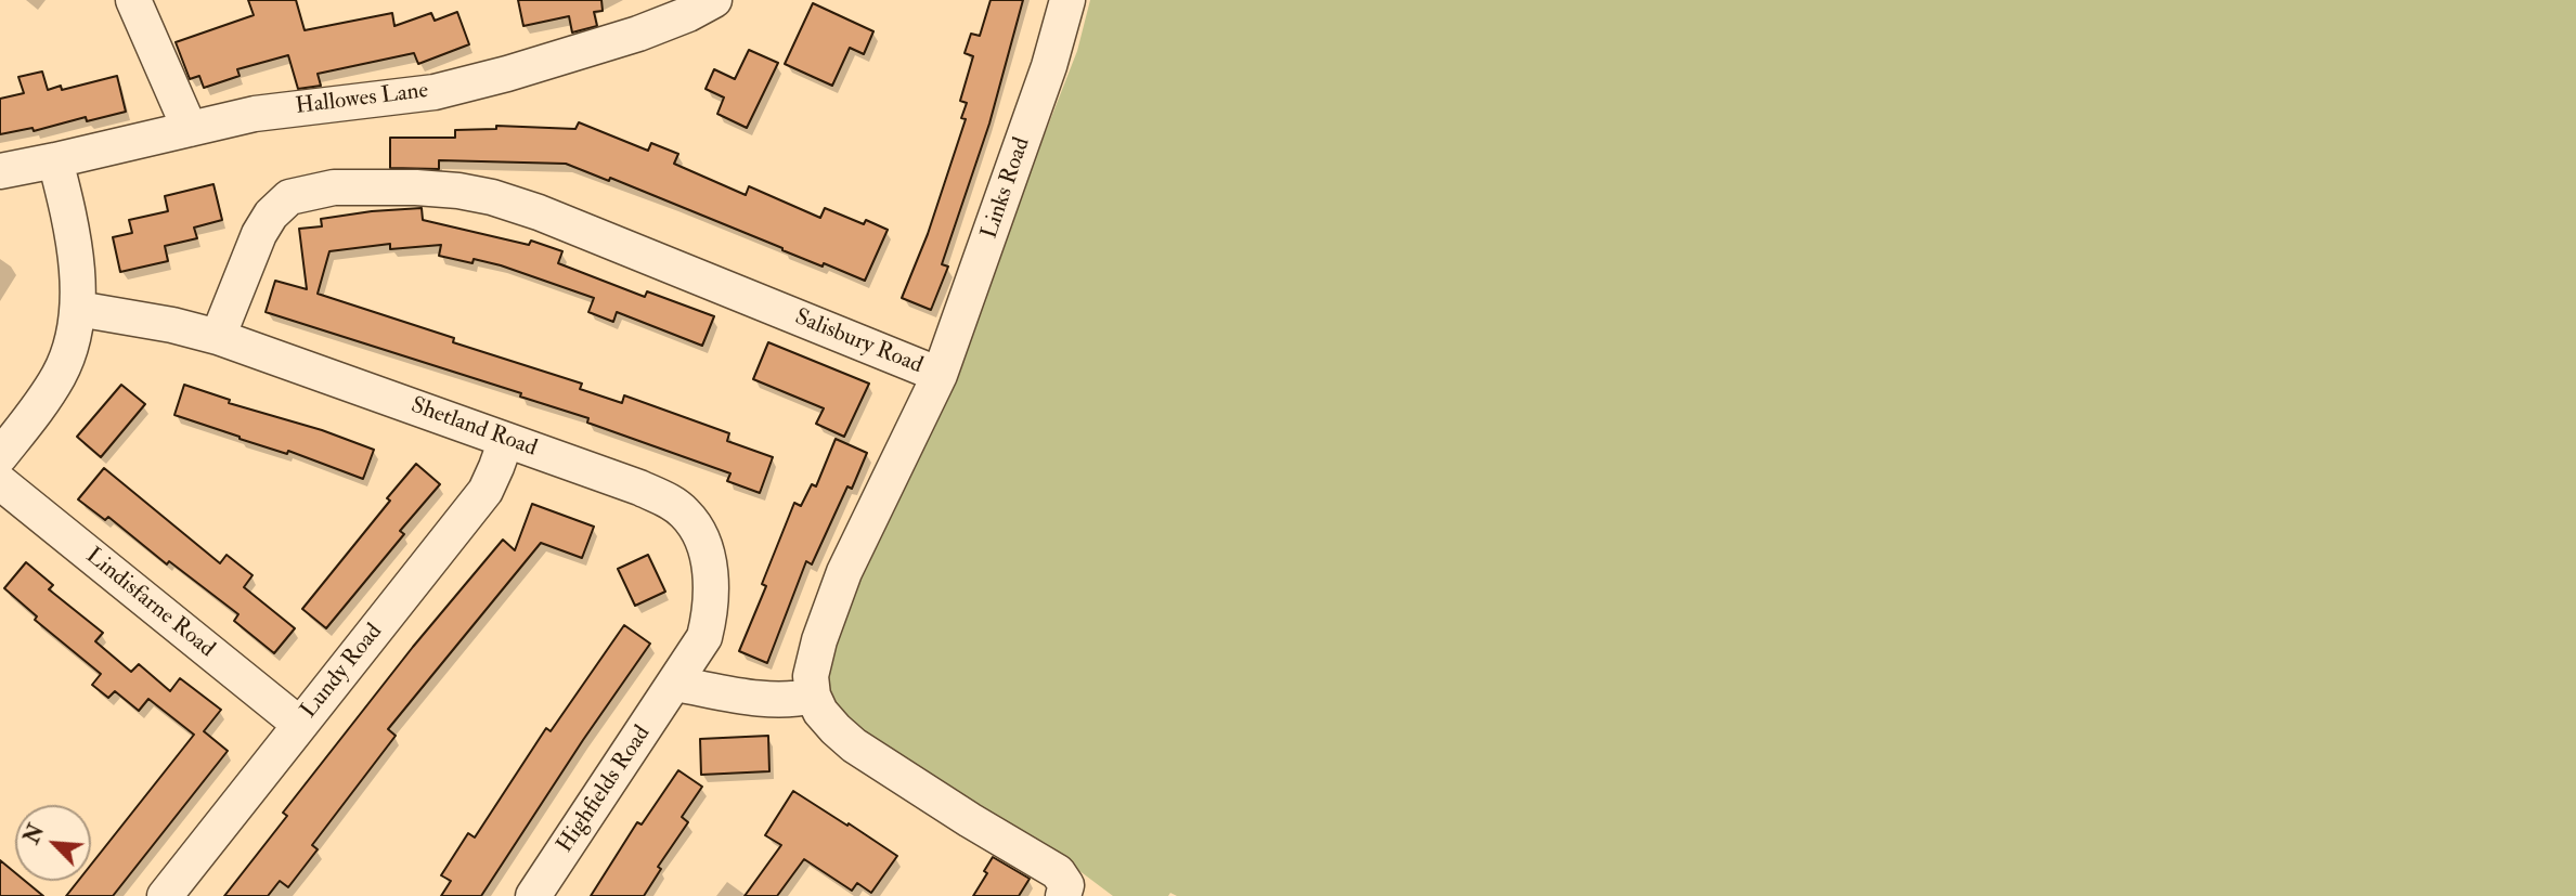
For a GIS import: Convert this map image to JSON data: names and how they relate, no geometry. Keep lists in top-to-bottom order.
{
  "streets": {
    "street": [
      "Hallowes Lane",
      "Links Road",
      "Salisbury Road",
      "Shetland Road",
      "Lindisfarne Road",
      "Lundy Road",
      "Highfields Road"
    ]
  },
  "crossings": [
    ["Links Road", "Salisbury Road"],
    ["Salisbury Road", "Shetland Road"],
    ["Shetland Road", "Lundy Road"],
    ["Shetland Road", "Highfields Road"],
    ["Lindisfarne Road", "Lundy Road"]
  ],
  "north": "top left"
}
